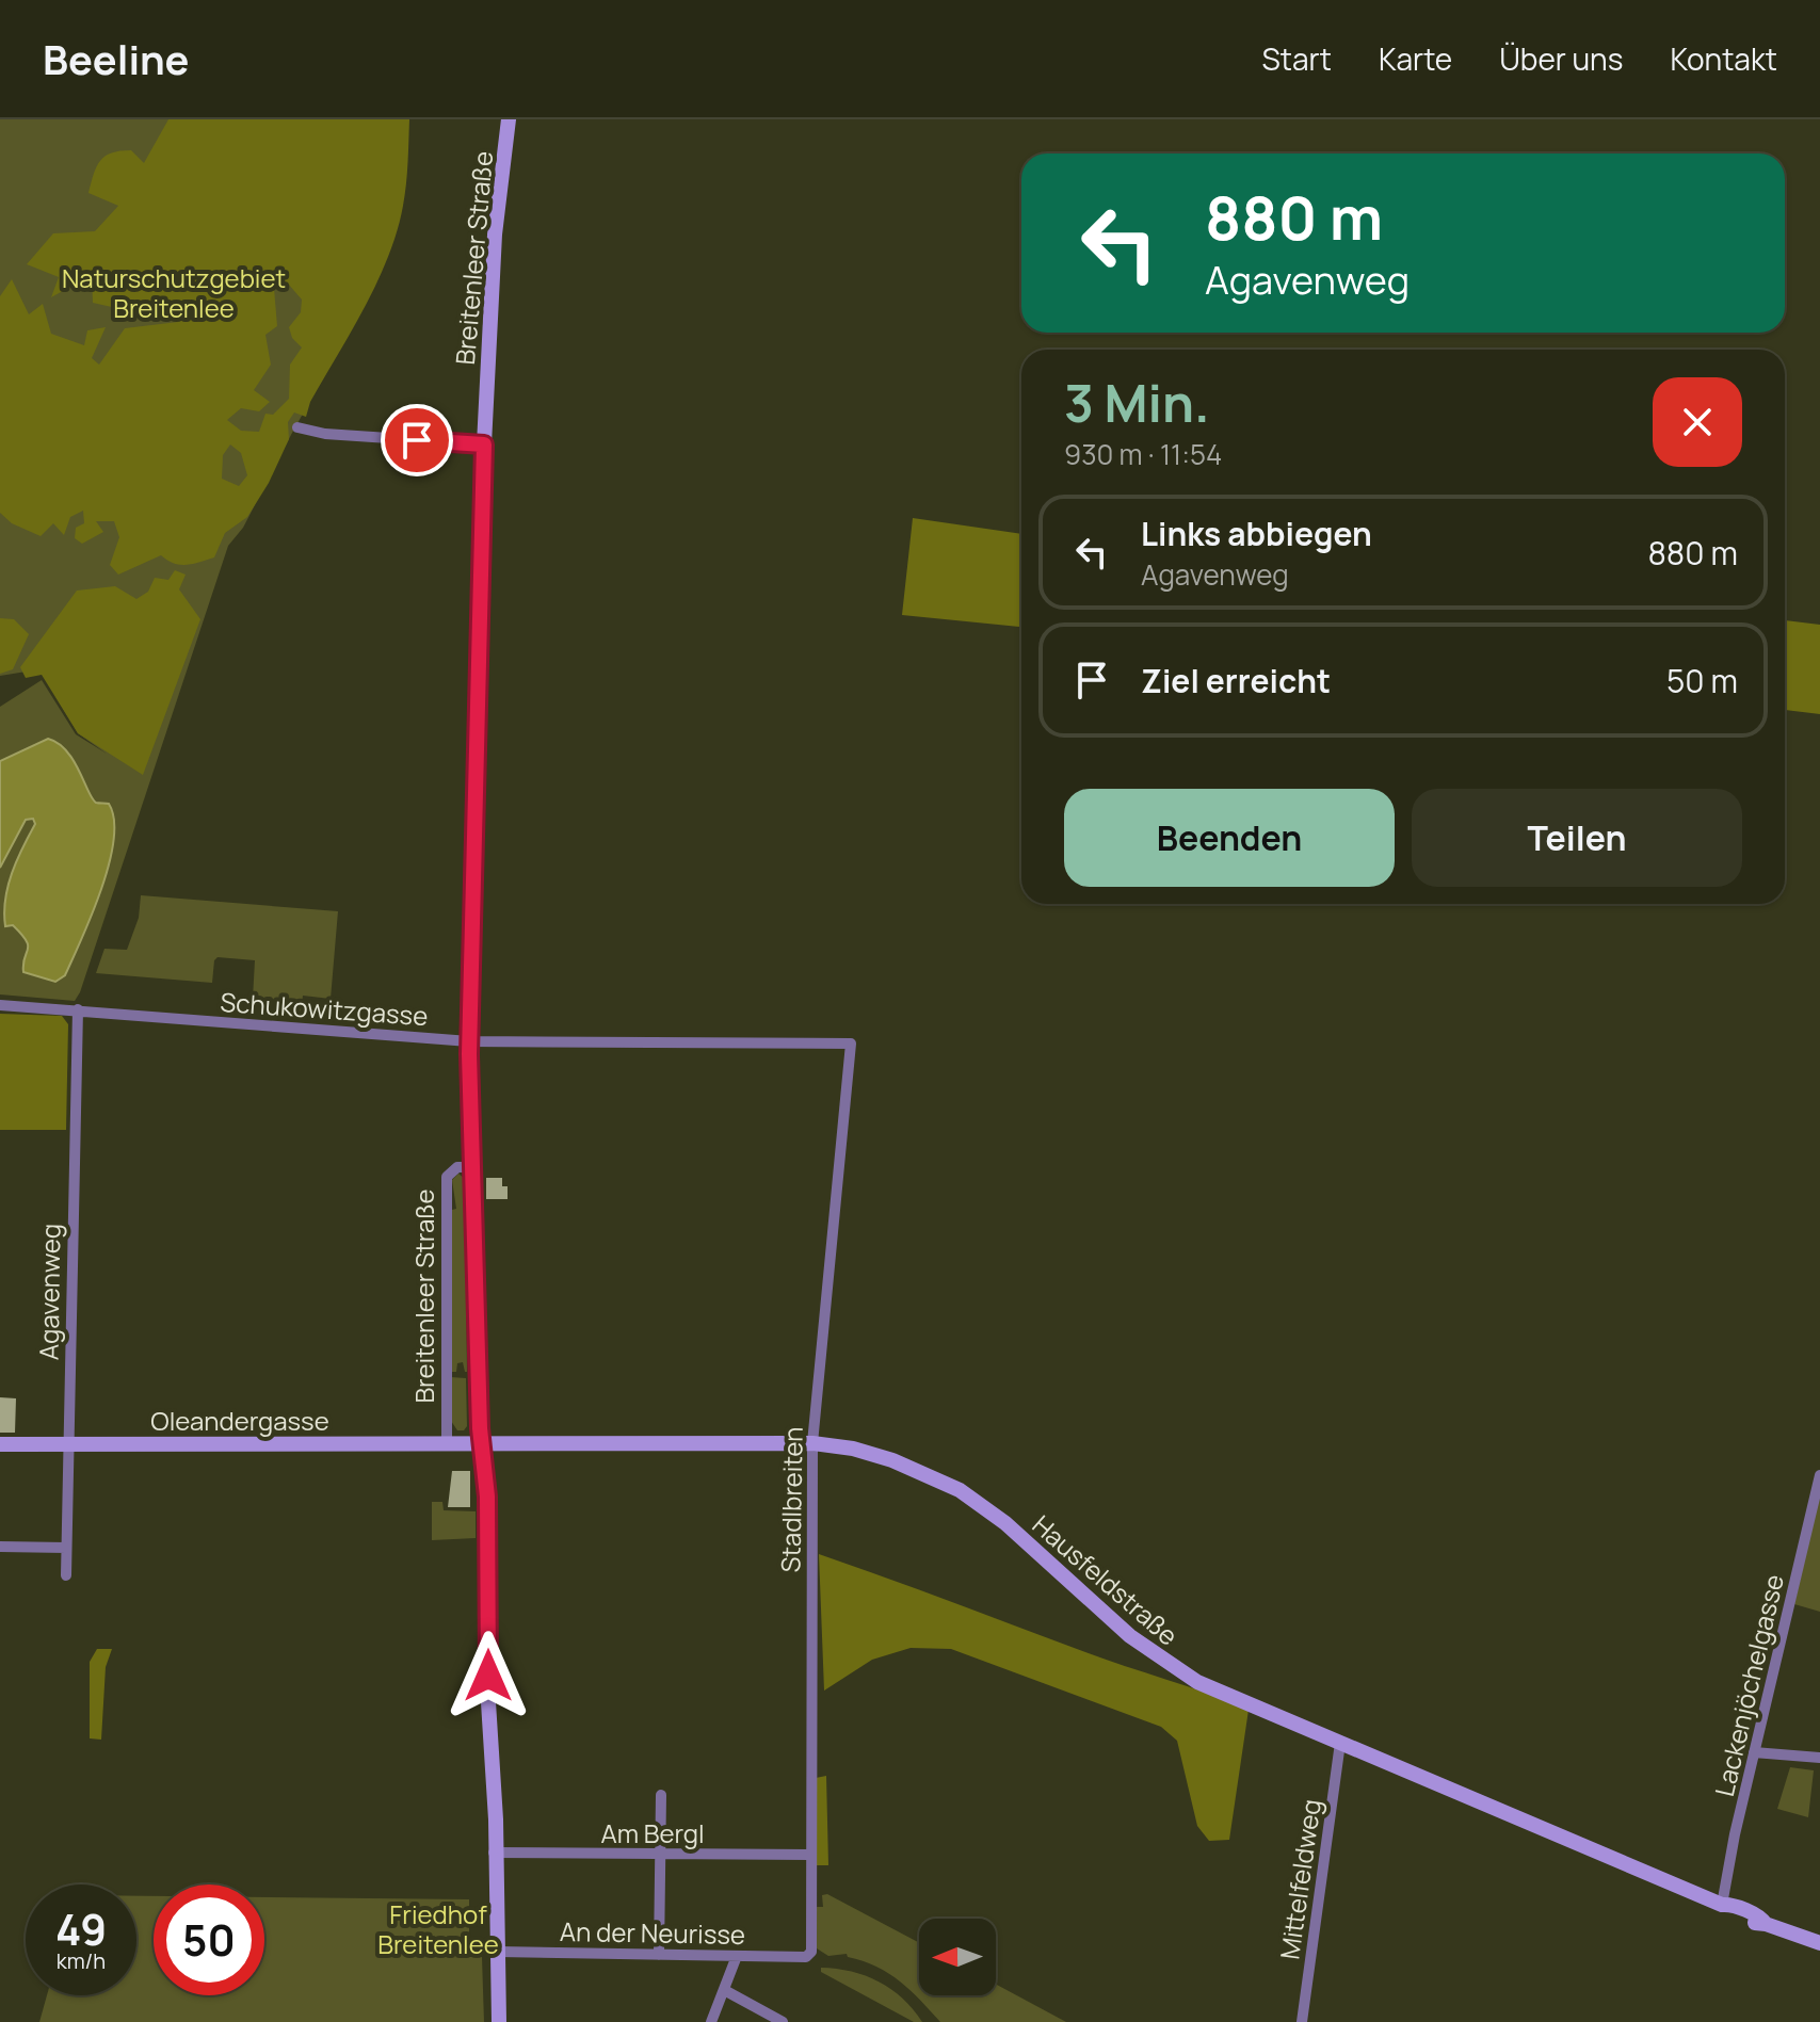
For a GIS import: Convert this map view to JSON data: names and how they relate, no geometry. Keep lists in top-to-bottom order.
{
  "streets": {
    "street": [
      "Breitenleer Straße",
      "Schukowitzgasse",
      "Agavenweg",
      "Oleandergasse",
      "Stadlbreiten",
      "Hausfeldstraße",
      "Lackenjöchelgasse",
      "Am Bergl",
      "Mittelfeldweg",
      "An der Neurisse"
    ]
  },
  "crossings": [
    ["Breitenleer Straße", "Schukowitzgasse"],
    ["Breitenleer Straße", "Oleandergasse"],
    ["Breitenleer Straße", "Hausfeldstraße"],
    ["Breitenleer Straße", "Am Bergl"],
    ["Breitenleer Straße", "An der Neurisse"],
    ["Schukowitzgasse", "Agavenweg"],
    ["Schukowitzgasse", "Stadlbreiten"],
    ["Agavenweg", "Oleandergasse"],
    ["Oleandergasse", "Hausfeldstraße"],
    ["Stadlbreiten", "Hausfeldstraße"],
    ["Stadlbreiten", "Am Bergl"],
    ["Stadlbreiten", "An der Neurisse"],
    ["Hausfeldstraße", "Lackenjöchelgasse"],
    ["Hausfeldstraße", "Mittelfeldweg"]
  ],
  "parks": ["Naturschutzgebiet Breitenlee", "Friedhof Breitenlee"],
  "north": "left",
  "page": {
    "header": "Beeline",
    "nav": [
      "Start",
      "Karte",
      "Über uns",
      "Kontakt"
    ],
    "turn": ["880 m", "Agavenweg"],
    "heading": ["3 Min.", "930 m · 11:54"],
    "list": [
      {
        "name": "Links abbiegen",
        "note": "Agavenweg",
        "value": "880 m"
      },
      {
        "name": "Ziel erreicht",
        "value": "50 m"
      }
    ],
    "buttons": ["Beenden", "Teilen"],
    "speed": "49 km/h",
    "limit": "50"
  }
}
